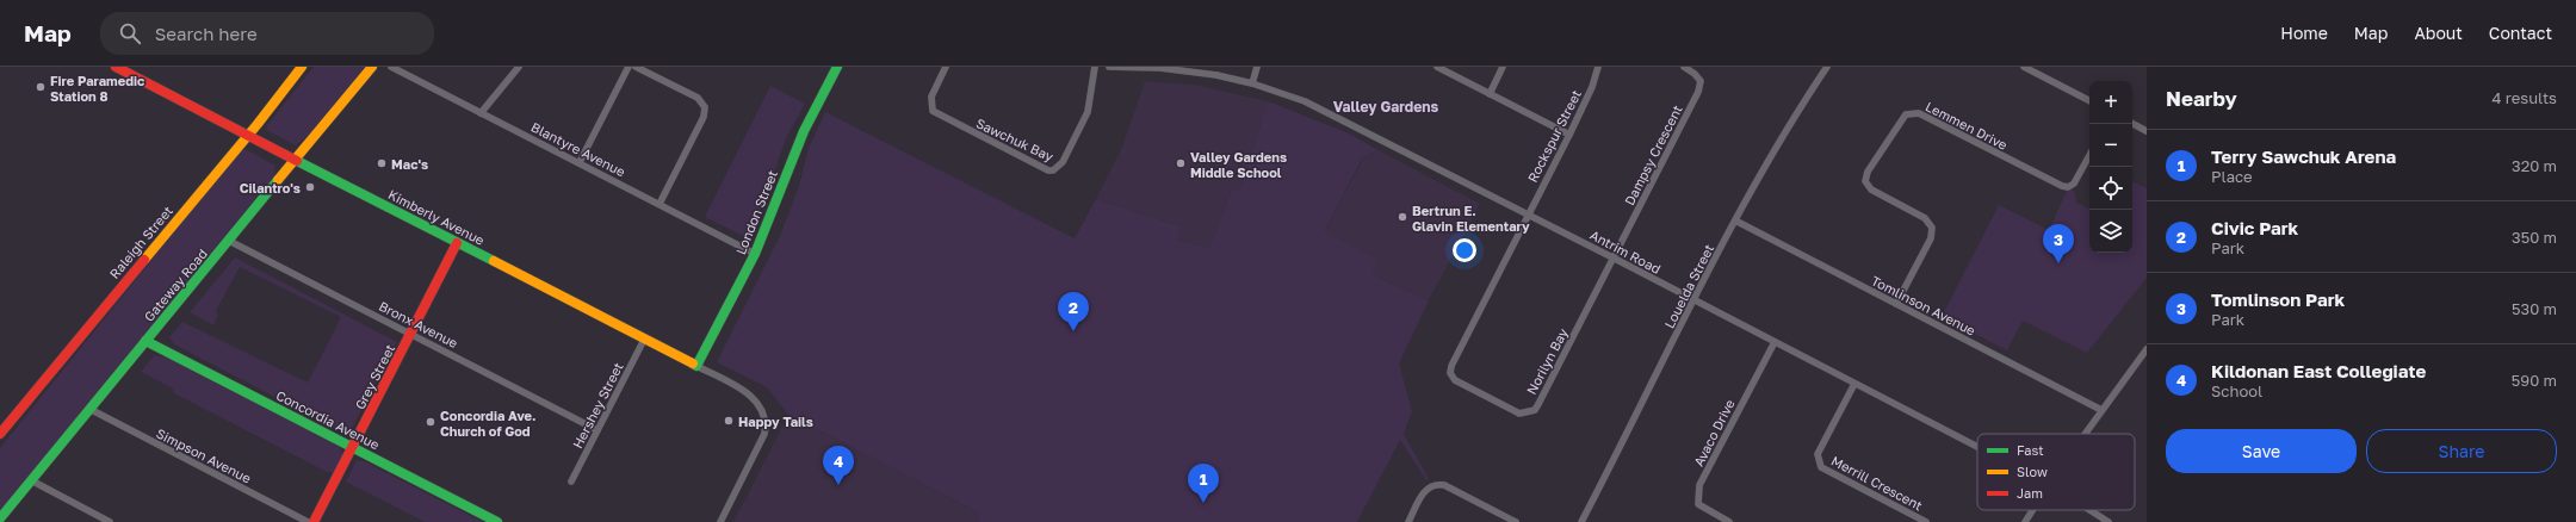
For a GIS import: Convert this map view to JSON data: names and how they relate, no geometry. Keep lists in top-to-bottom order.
{
  "streets": {
    "street": [
      "Lemmen Drive",
      "Rockspur Street",
      "Sawchuk Bay",
      "Blantyre Avenue",
      "Dampsy Crescent",
      "London Street",
      "Kimberly Avenue",
      "Raleigh Street",
      "Antrim Road",
      "Gateway Road",
      "Louelda Street",
      "Tomlinson Avenue",
      "Bronx Avenue",
      "Norilyn Bay",
      "Grey Street",
      "Hershey Street",
      "Concordia Avenue",
      "Avaco Drive",
      "Simpson Avenue",
      "Merrill Crescent"
    ]
  },
  "crossings": [
    ["Lemmen Drive", "Tomlinson Avenue"],
    ["Rockspur Street", "Antrim Road"],
    ["Rockspur Street", "Norilyn Bay"],
    ["Blantyre Avenue", "London Street"],
    ["Dampsy Crescent", "Antrim Road"],
    ["Dampsy Crescent", "Norilyn Bay"],
    ["London Street", "Kimberly Avenue"],
    ["Kimberly Avenue", "Raleigh Street"],
    ["Kimberly Avenue", "Gateway Road"],
    ["Kimberly Avenue", "Grey Street"],
    ["Kimberly Avenue", "Hershey Street"],
    ["Antrim Road", "Louelda Street"],
    ["Antrim Road", "Norilyn Bay"],
    ["Antrim Road", "Avaco Drive"],
    ["Antrim Road", "Merrill Crescent"],
    ["Gateway Road", "Bronx Avenue"],
    ["Gateway Road", "Concordia Avenue"],
    ["Gateway Road", "Simpson Avenue"],
    ["Louelda Street", "Tomlinson Avenue"],
    ["Bronx Avenue", "Grey Street"],
    ["Bronx Avenue", "Hershey Street"],
    ["Grey Street", "Concordia Avenue"]
  ],
  "districts": ["Valley Gardens"],
  "places": [
    "Fire Paramedic Station 8",
    "Mac's",
    "Valley Gardens Middle School",
    "Cilantro's",
    "Bertrun E. Glavin Elementary",
    "Happy Tails",
    "Concordia Ave. Church of God"
  ],
  "legend": ["Fast", "Slow", "Jam"],
  "page": {
    "header": "Map",
    "search": "Search here",
    "nav": [
      "Home",
      "Map",
      "About",
      "Contact"
    ],
    "heading": ["Nearby", "4 results"],
    "map_buttons": ["+", "−"],
    "list": [
      {
        "mark": "1",
        "name": "Terry Sawchuk Arena",
        "note": "Place",
        "value": "320 m"
      },
      {
        "mark": "2",
        "name": "Civic Park",
        "note": "Park",
        "value": "350 m"
      },
      {
        "mark": "3",
        "name": "Tomlinson Park",
        "note": "Park",
        "value": "530 m"
      },
      {
        "mark": "4",
        "name": "Kildonan East Collegiate",
        "note": "School",
        "value": "590 m"
      }
    ],
    "pins": [
      "3",
      "2",
      "4",
      "1"
    ],
    "buttons": ["Save", "Share"]
  }
}
